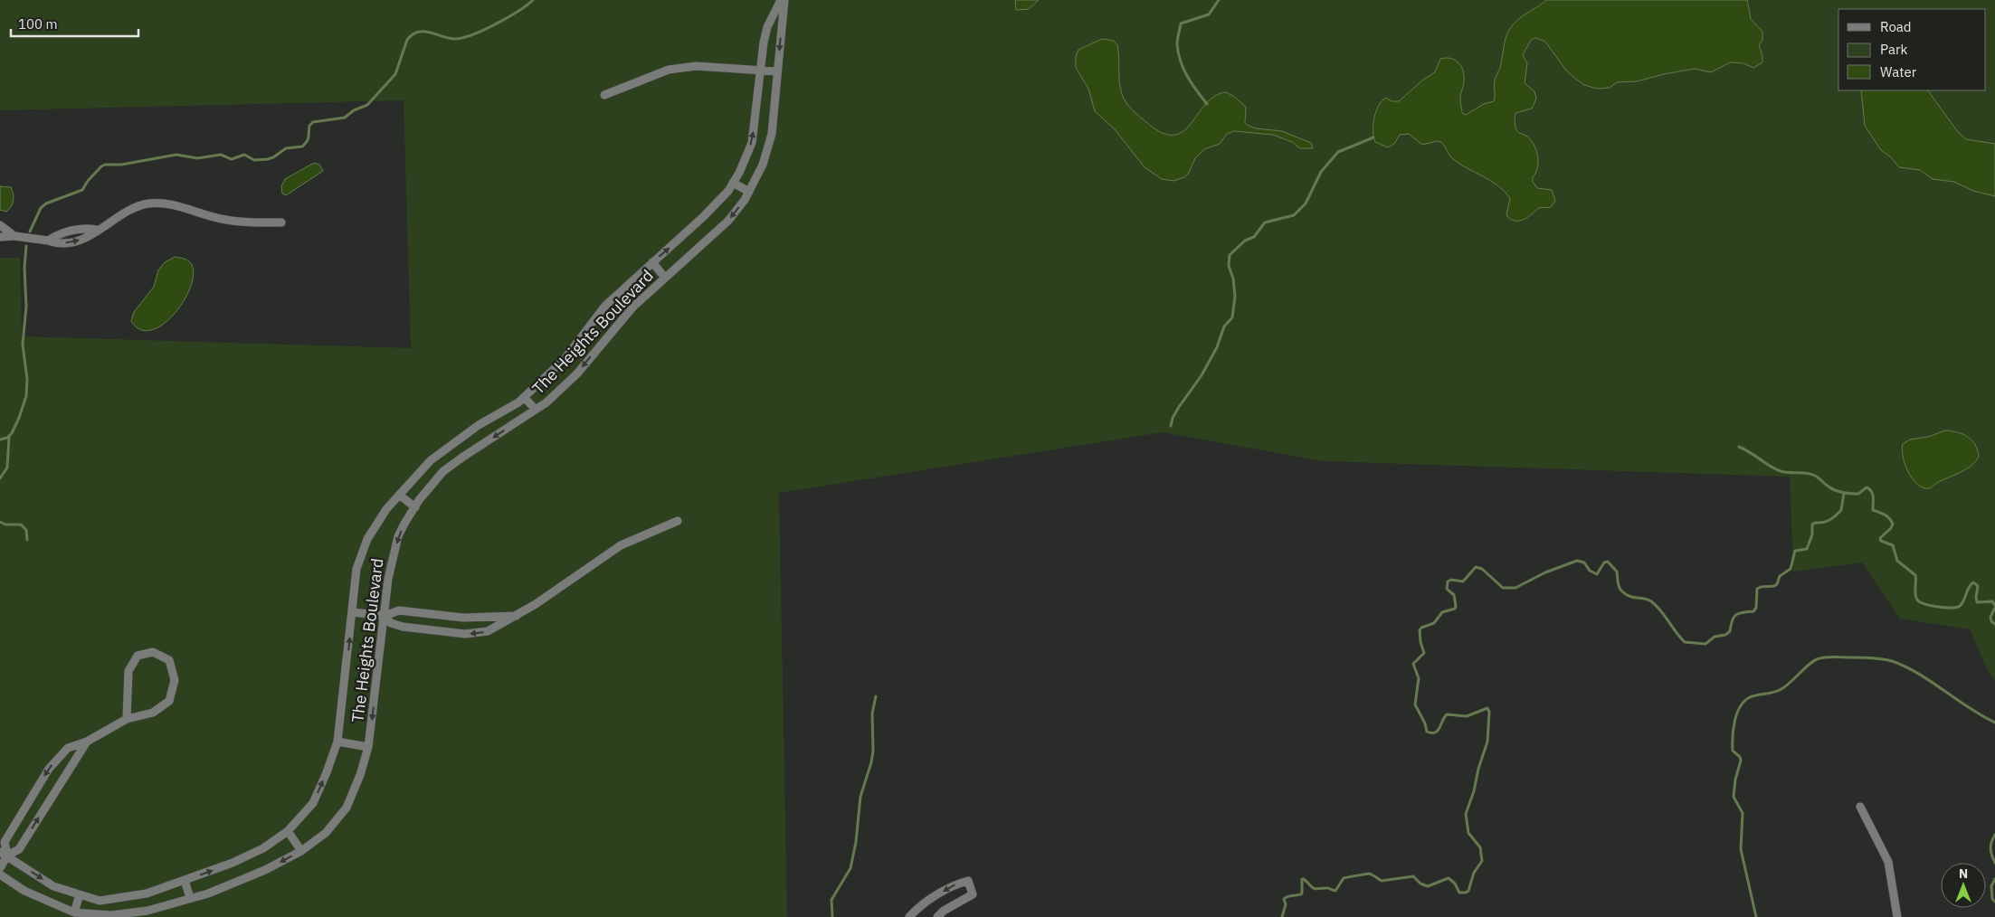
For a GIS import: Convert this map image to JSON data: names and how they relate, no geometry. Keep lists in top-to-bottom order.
{
  "streets": {
    "street": ["The Heights Boulevard"]
  },
  "legend": ["Road", "Park", "Water"],
  "scale_bar": "100 m",
  "north": "top"
}
